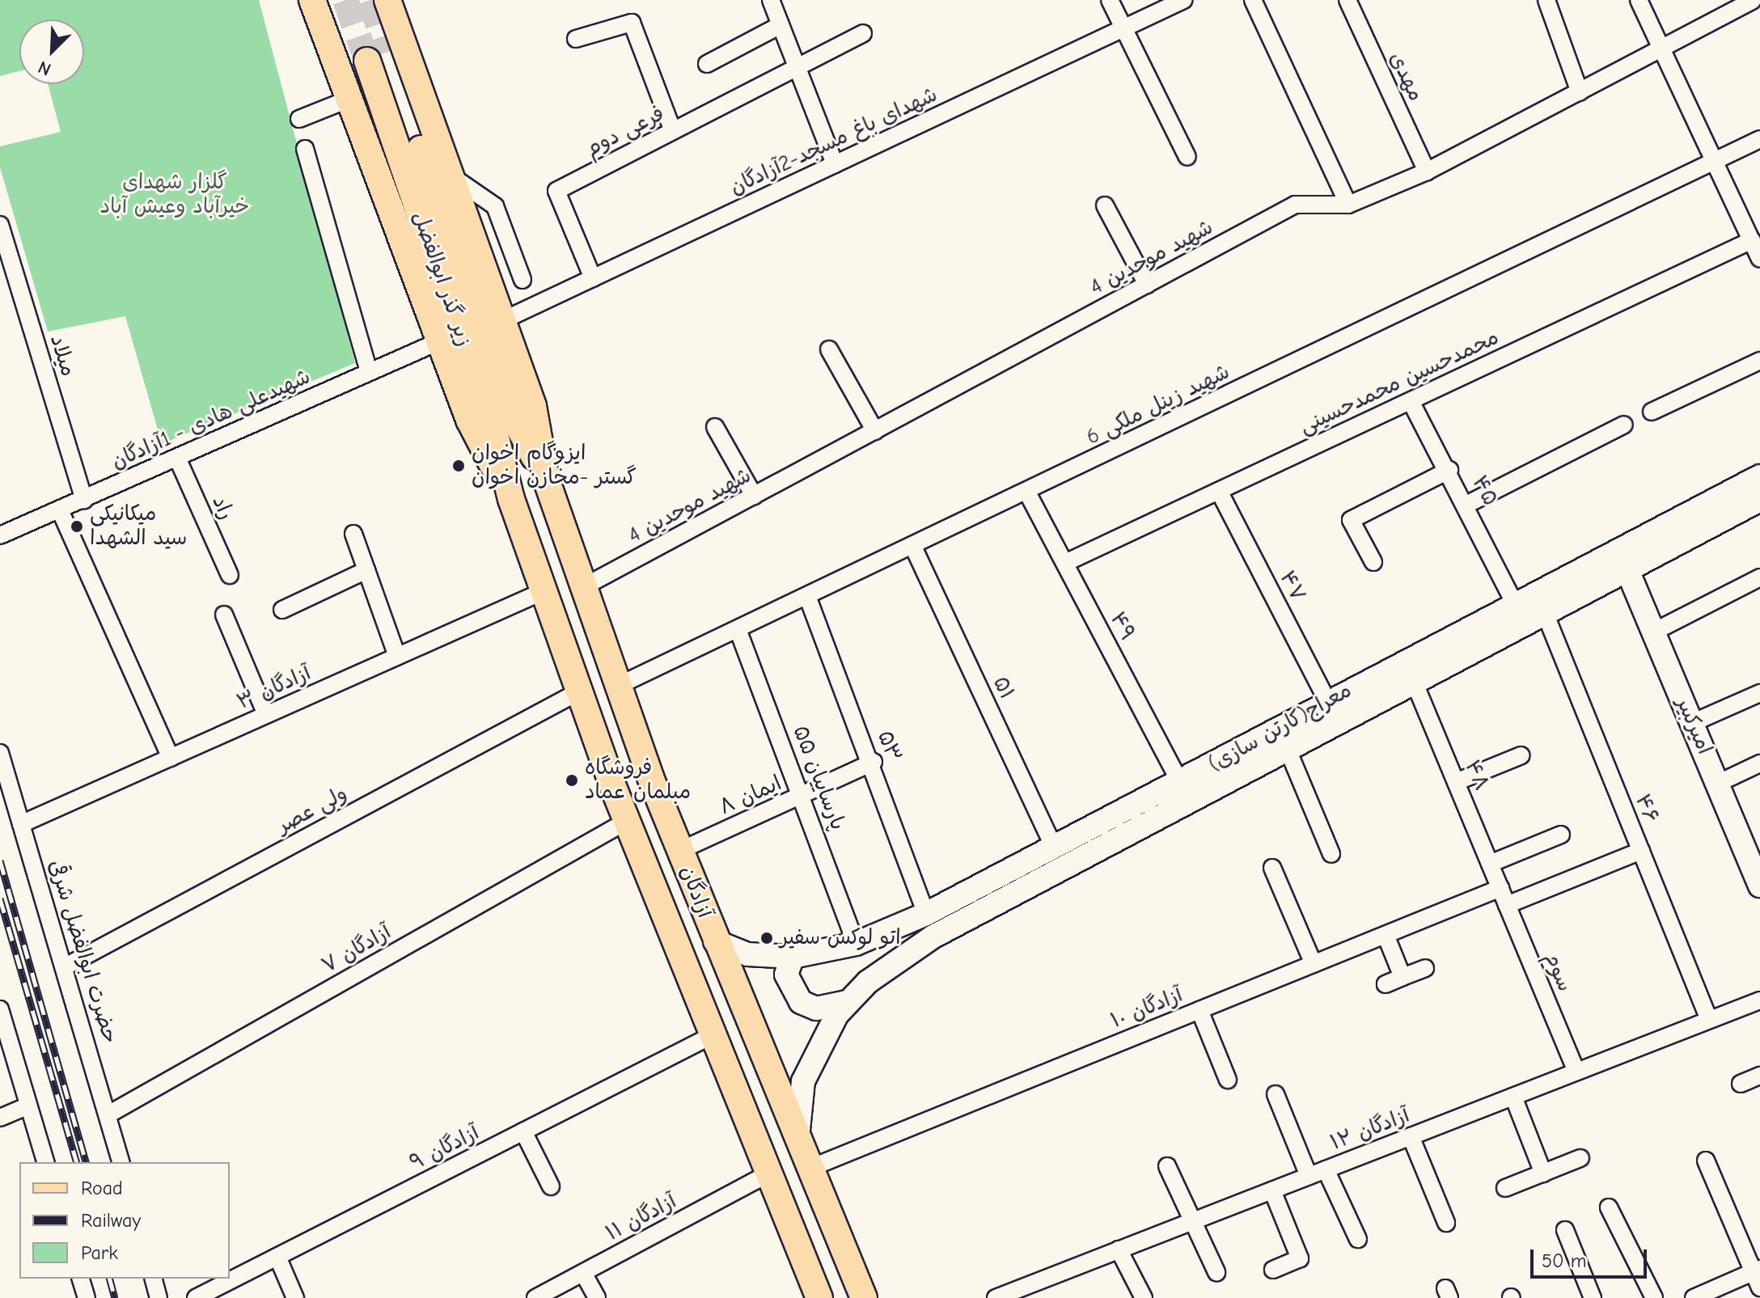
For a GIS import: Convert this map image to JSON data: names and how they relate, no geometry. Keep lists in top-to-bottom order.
{
  "streets": {
    "main road": ["زیر گذر ابوالفضل", "آزادگان"],
    "street": [
      "مهدی",
      "فرعی دوم",
      "شهدای‌ باغ مسجد-2آزادگان",
      "4 شهید موحدین",
      "میلاد",
      "محمدحسین محمدحسینی",
      "6 شهید زینل ملکی",
      "شهیدعلی هادی - 1آزادگان",
      "۴۵",
      "راد",
      "۴۷",
      "۴۹",
      "۳ آزادگان",
      "۵۱",
      "امیرکبیر",
      "معراج(کارتن سازی)",
      "۵۳",
      "۴۸",
      "پارساییان ۵۵",
      "۸ ایمان",
      "۴۶",
      "ولی عصر",
      "۷ آزادگان",
      "حضرت ابوالفضل شرقی",
      "سوم",
      "۱۰ آزادگان",
      "۱۲ آزادگان",
      "۹ آزادگان",
      "۱۱ آزادگان"
    ]
  },
  "crossings": [
    ["مهدی", "4 شهید موحدین"],
    ["فرعی دوم", "شهدای‌ باغ مسجد-2آزادگان"],
    ["4 شهید موحدین", "آزادگان"],
    ["زیر گذر ابوالفضل", "آزادگان"],
    ["میلاد", "شهیدعلی هادی - 1آزادگان"],
    ["محمدحسین محمدحسینی", "۴۵"],
    ["محمدحسین محمدحسینی", "۴۷"],
    ["محمدحسین محمدحسینی", "۴۹"],
    ["6 شهید زینل ملکی", "۴۹"],
    ["6 شهید زینل ملکی", "۵۱"],
    ["6 شهید زینل ملکی", "۵۳"],
    ["6 شهید زینل ملکی", "پارساییان ۵۵"],
    ["6 شهید زینل ملکی", "آزادگان"],
    ["شهیدعلی هادی - 1آزادگان", "راد"],
    ["۴۵", "معراج(کارتن سازی)"],
    ["۴۷", "معراج(کارتن سازی)"],
    ["۴۹", "معراج(کارتن سازی)"],
    ["۳ آزادگان", "آزادگان"],
    ["۳ آزادگان", "حضرت ابوالفضل شرقی"],
    ["۵۱", "معراج(کارتن سازی)"],
    ["امیرکبیر", "معراج(کارتن سازی)"],
    ["معراج(کارتن سازی)", "۵۳"],
    ["معراج(کارتن سازی)", "۴۸"],
    ["معراج(کارتن سازی)", "پارساییان ۵۵"],
    ["معراج(کارتن سازی)", "۴۶"],
    ["معراج(کارتن سازی)", "آزادگان"],
    ["۵۳", "۸ ایمان"],
    ["۴۸", "سوم"],
    ["۴۸", "۱۰ آزادگان"],
    ["پارساییان ۵۵", "۸ ایمان"],
    ["۸ ایمان", "آزادگان"],
    ["۴۶", "۱۲ آزادگان"],
    ["ولی عصر", "آزادگان"],
    ["ولی عصر", "حضرت ابوالفضل شرقی"],
    ["آزادگان", "۷ آزادگان"],
    ["آزادگان", "۱۰ آزادگان"],
    ["آزادگان", "۹ آزادگان"],
    ["آزادگان", "۱۱ آزادگان"],
    ["۷ آزادگان", "حضرت ابوالفضل شرقی"],
    ["سوم", "۱۰ آزادگان"],
    ["سوم", "۱۲ آزادگان"]
  ],
  "parks": ["گلزار شهدای خیرآباد وعیش آباد"],
  "places": [
    "ایزوگام اخوان گستر -مخازن اخوان",
    "میکانیکی سید الشهدا",
    "فروشگاه مبلمان عماد",
    "اتو لوکس سفیر"
  ],
  "legend": ["Road", "Railway", "Park"],
  "scale_bar": "50 m",
  "north": "bottom left"
}
